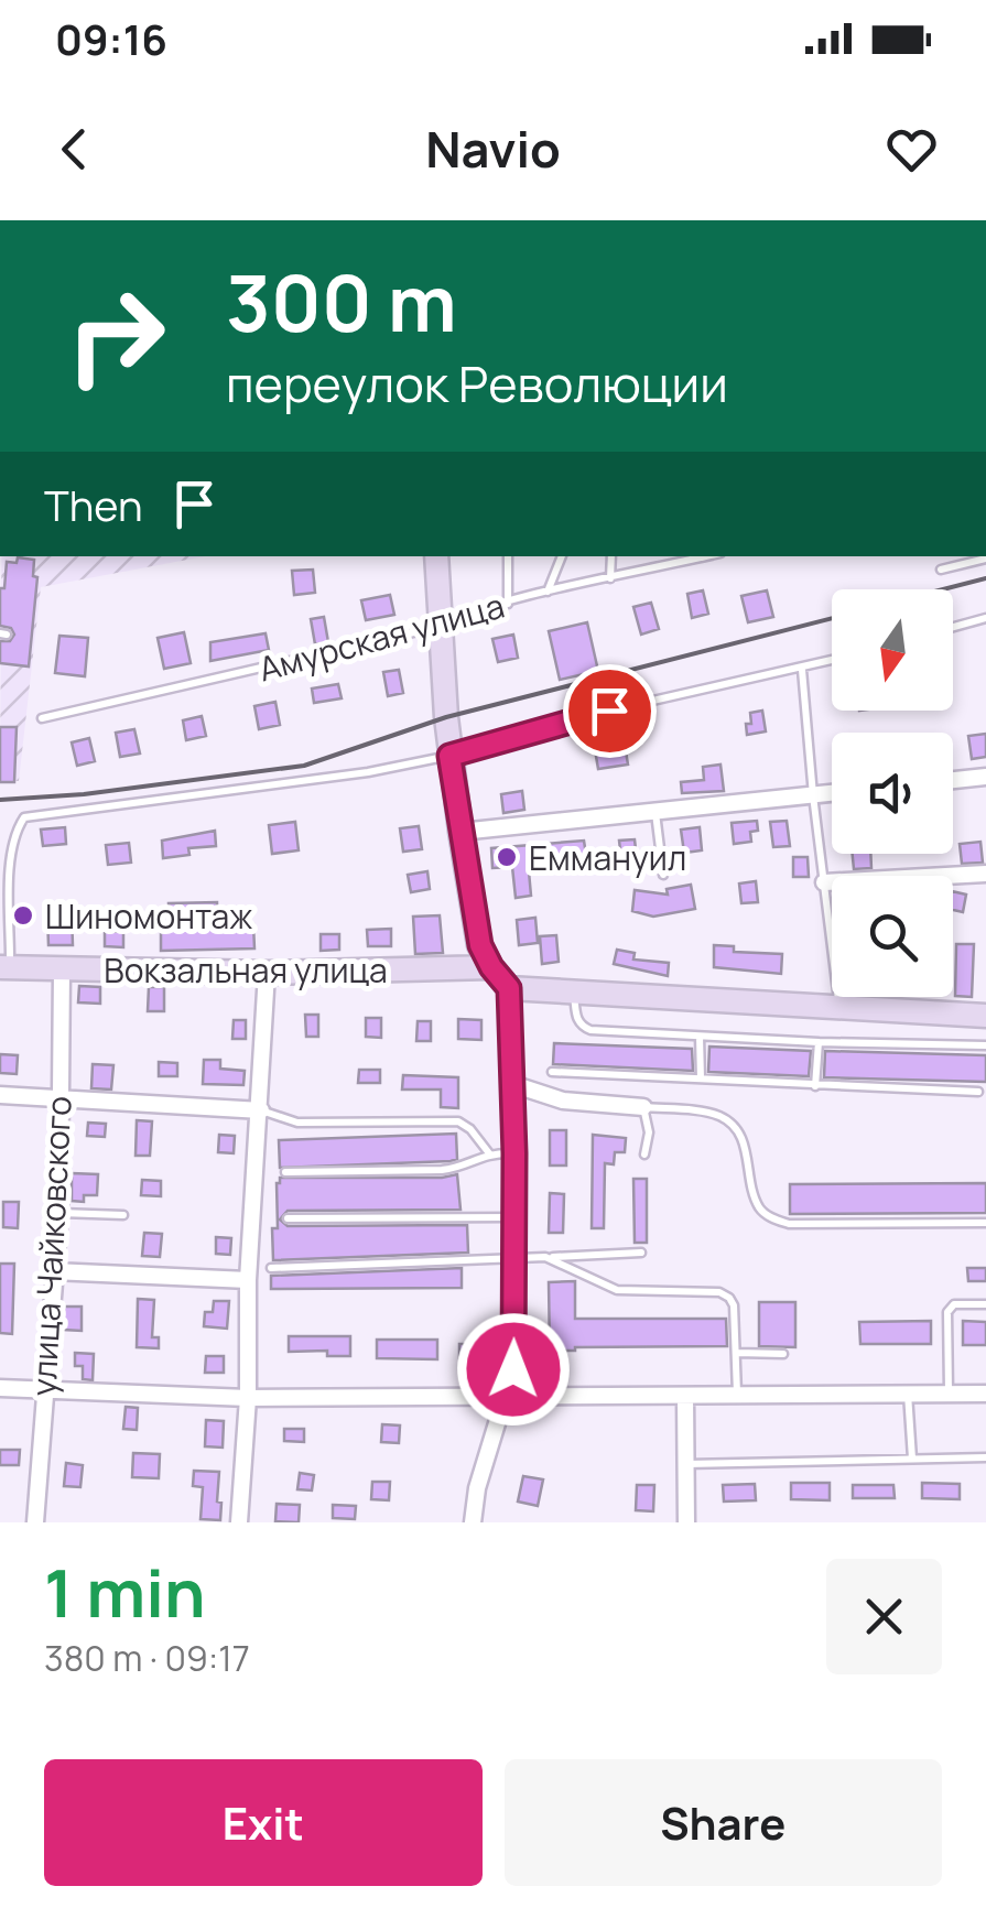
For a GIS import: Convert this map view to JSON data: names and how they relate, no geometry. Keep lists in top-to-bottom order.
{
  "streets": {
    "main road": ["Вокзальная улица"],
    "street": ["улица Чайковского"],
    "lane": ["Амурская улица"]
  },
  "crossings": [
    ["Вокзальная улица", "улица Чайковского"]
  ],
  "places": ["Еммануил", "Шиномонтаж"],
  "north": "bottom",
  "page": {
    "status": "09:16",
    "header": "Navio",
    "turn": ["300 m", "переулок Революции"],
    "then": "Then",
    "heading": ["1 min", "380 m · 09:17"],
    "buttons": ["Exit", "Share"]
  }
}
